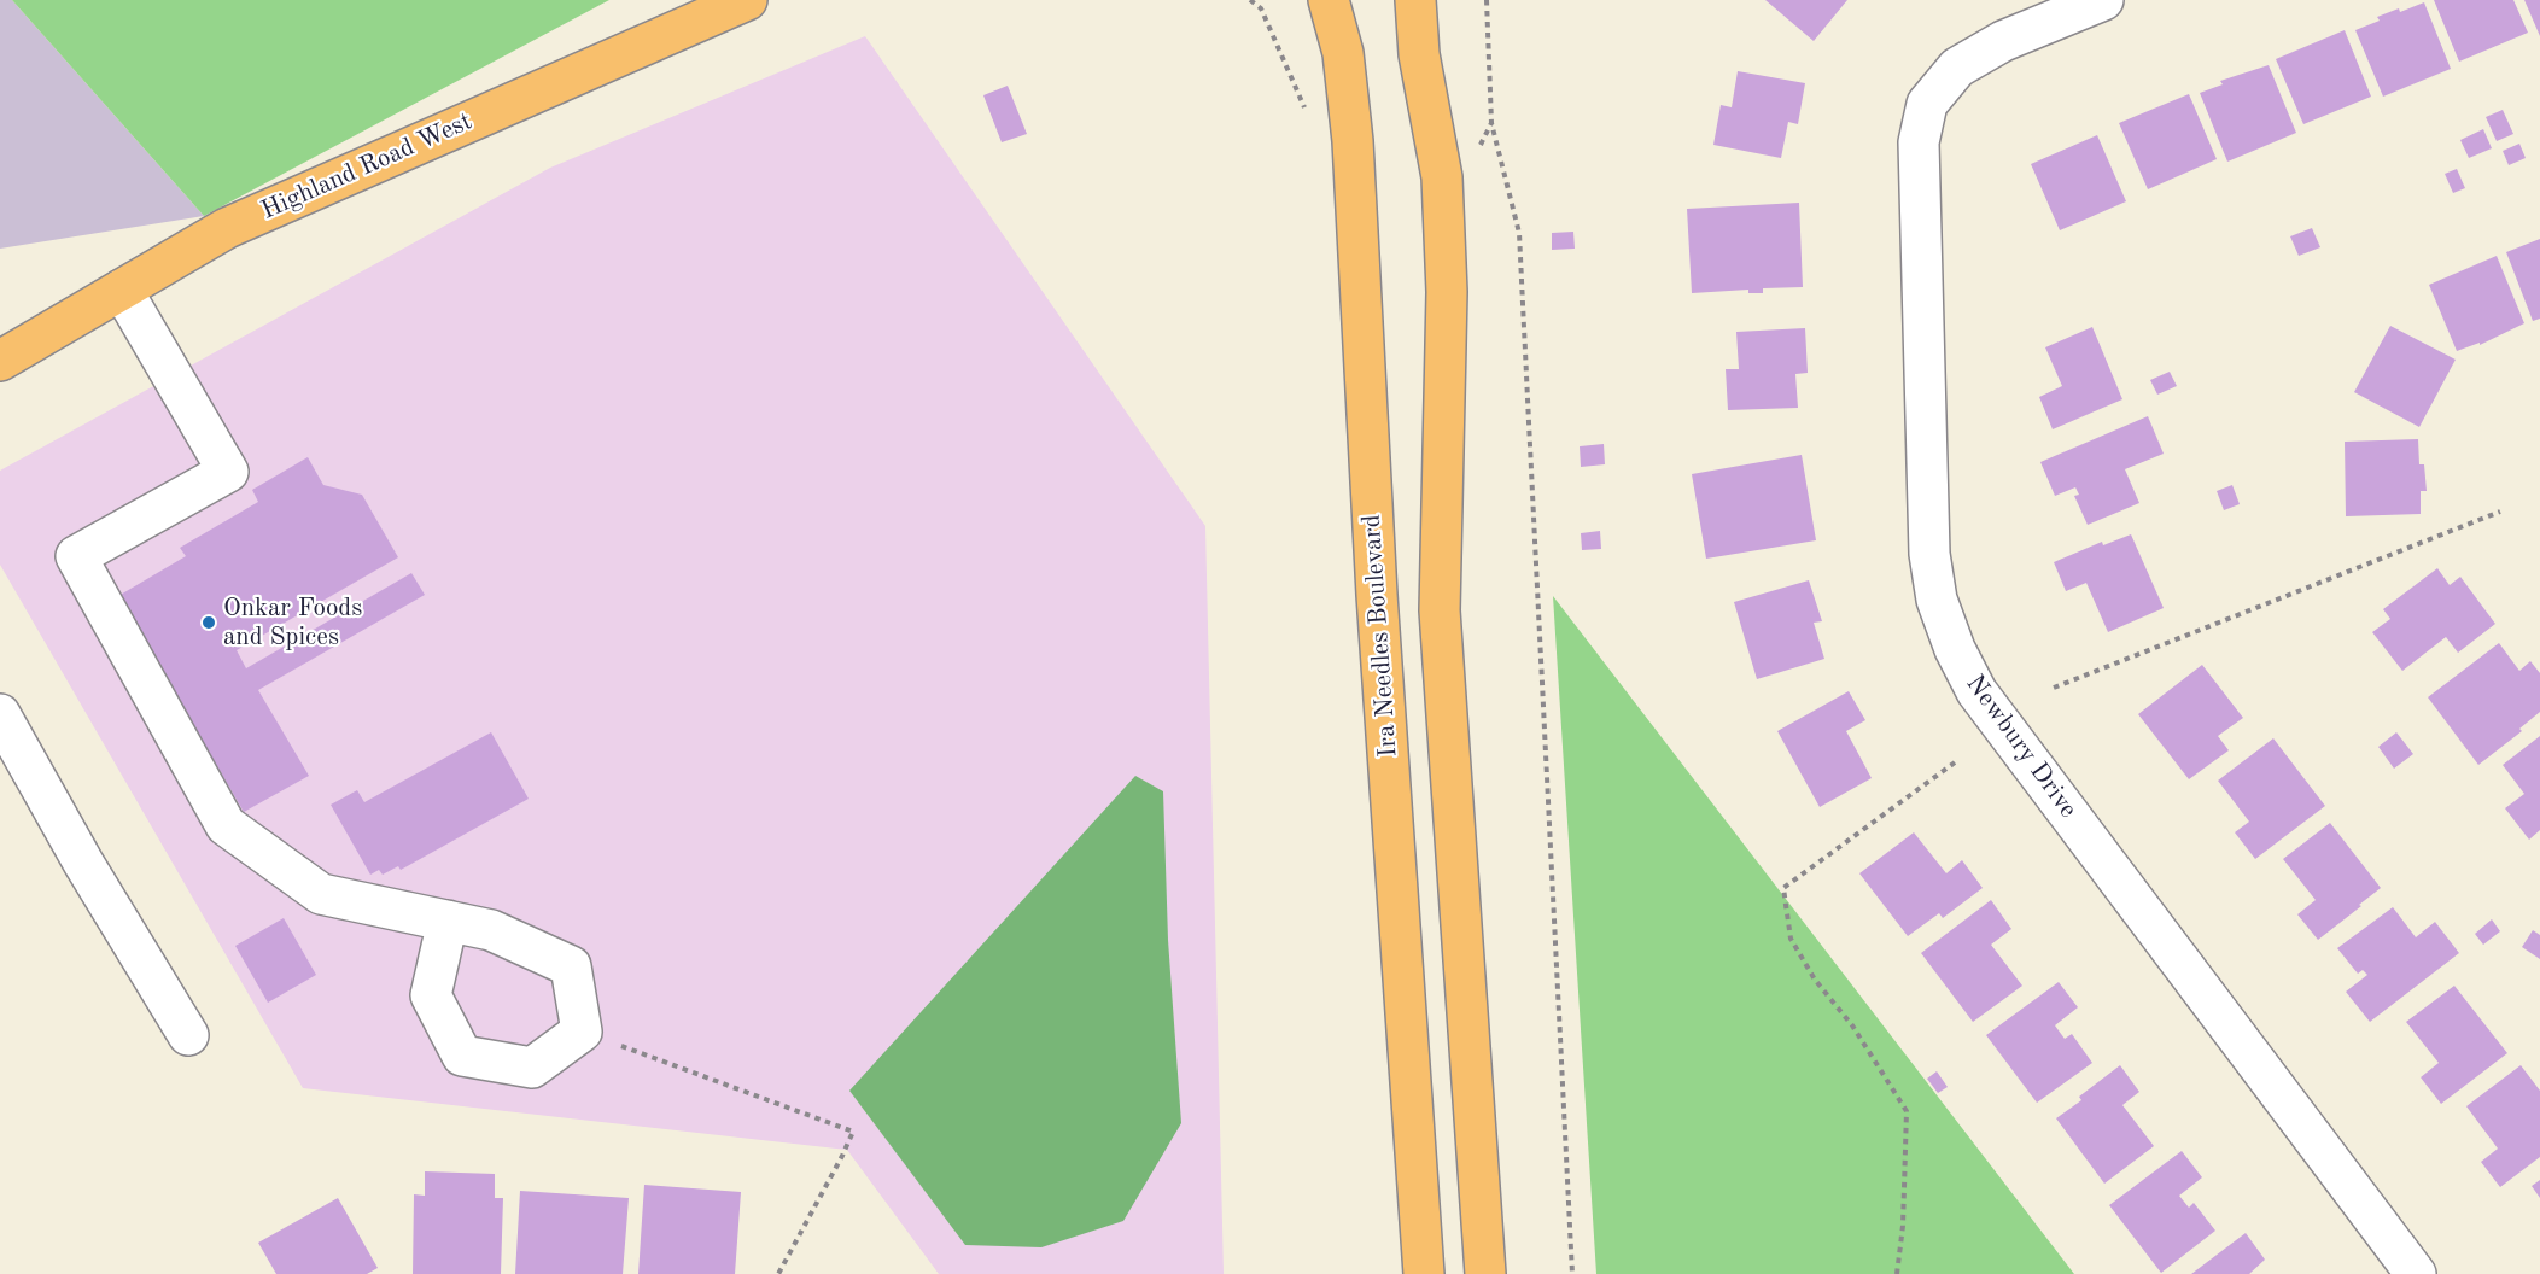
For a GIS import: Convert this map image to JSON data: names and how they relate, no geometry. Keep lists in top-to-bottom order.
{
  "streets": {
    "main road": ["Highland Road West", "Ira Needles Boulevard"],
    "street": ["Newbury Drive"]
  },
  "places": ["Onkar Foods and Spices"]
}
